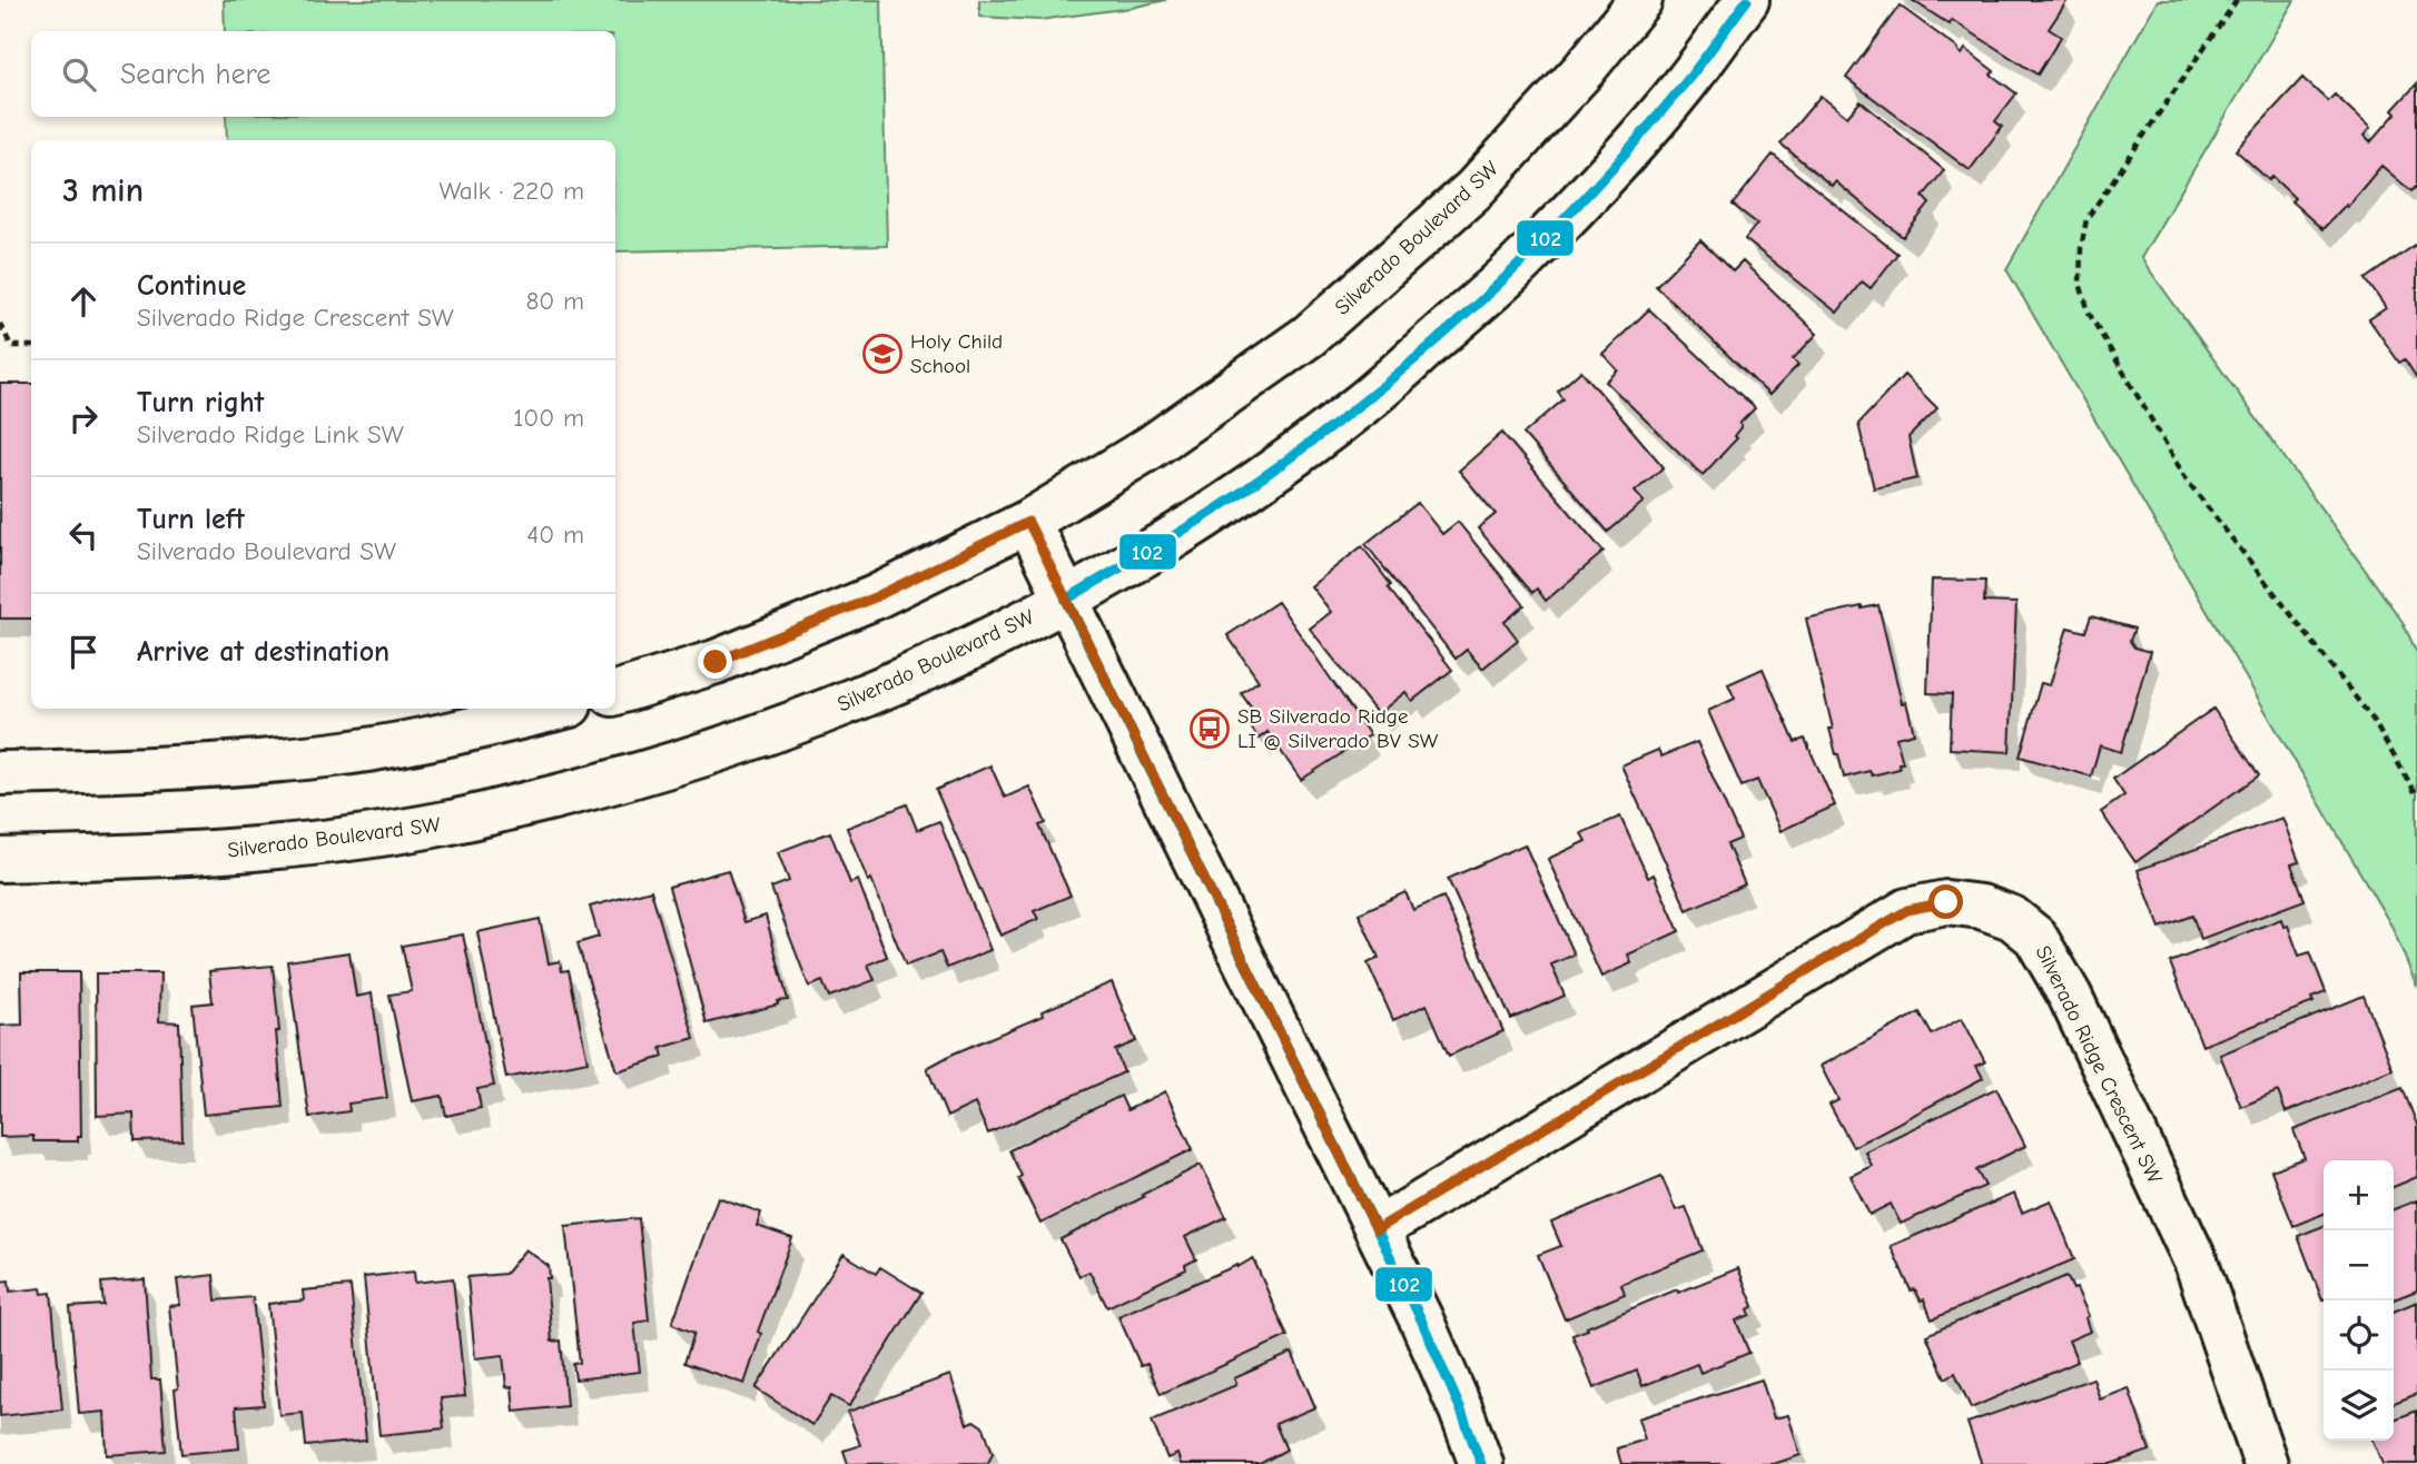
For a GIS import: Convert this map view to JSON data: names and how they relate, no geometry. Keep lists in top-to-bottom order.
{
  "streets": {
    "street": ["Silverado Boulevard SW", "Silverado Ridge Crescent SW"]
  },
  "places": {
    "school or university": ["Holy Child School"],
    "bus stop": ["SB Silverado Ridge LI @ Silverado BV SW"]
  },
  "lines": ["transit line 102"],
  "page": {
    "search": "Search here",
    "heading": ["3 min", "Walk · 220 m"],
    "list": [
      ["Continue", "Silverado Ridge Crescent SW", "80 m"],
      ["Turn right", "Silverado Ridge Link SW", "100 m"],
      ["Turn left", "Silverado Boulevard SW", "40 m"],
      "Arrive at destination"
    ],
    "map_buttons": ["+", "−"]
  }
}
